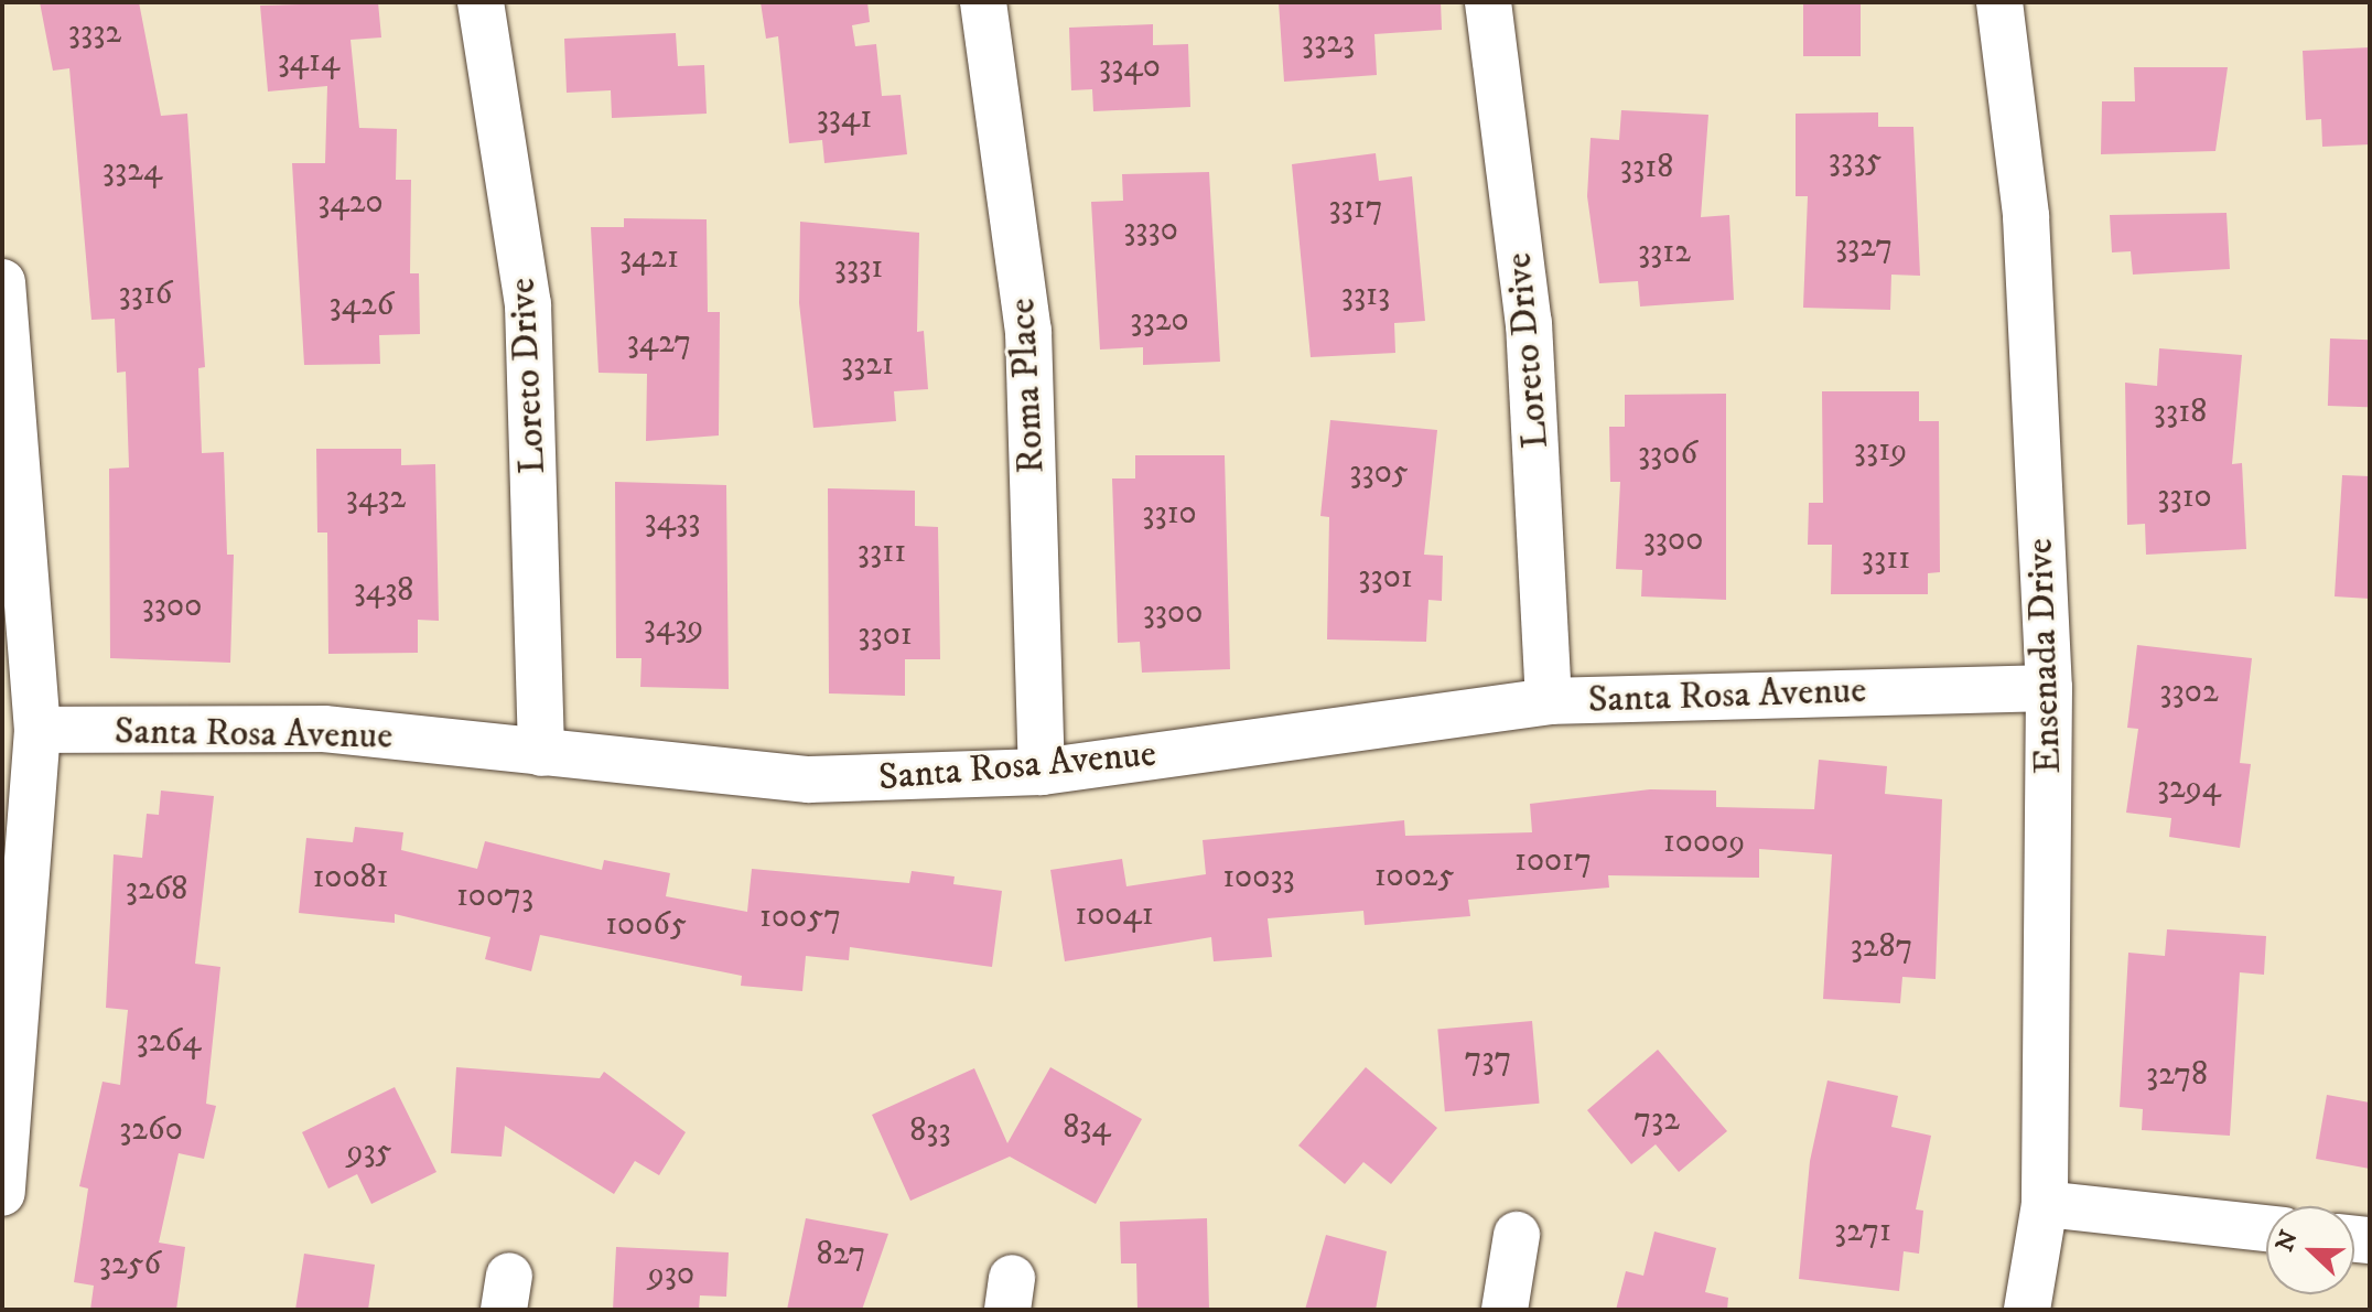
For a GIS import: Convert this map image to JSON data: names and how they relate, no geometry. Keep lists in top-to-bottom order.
{
  "streets": {
    "street": [
      "Loreto Drive",
      "Roma Place",
      "Ensenada Drive",
      "Santa Rosa Avenue"
    ]
  },
  "crossings": [
    ["Loreto Drive", "Santa Rosa Avenue"],
    ["Roma Place", "Santa Rosa Avenue"],
    ["Ensenada Drive", "Santa Rosa Avenue"]
  ],
  "house_numbers": [
    "3332",
    "3323",
    "3414",
    "3340",
    "3341",
    "3335",
    "3318",
    "3324",
    "3420",
    "3317",
    "3330",
    "3327",
    "3312",
    "3421",
    "3331",
    "3316",
    "3313",
    "3426",
    "3320",
    "3427",
    "3321",
    "3318",
    "3319",
    "3306",
    "3305",
    "3310",
    "3432",
    "3310",
    "3433",
    "3300",
    "3311",
    "3311",
    "3301",
    "3438",
    "3300",
    "3300",
    "3439",
    "3301",
    "3302",
    "3294",
    "10009",
    "10017",
    "10025",
    "10081",
    "10033",
    "3268",
    "10073",
    "10041",
    "10057",
    "10065",
    "3287",
    "3264",
    "737",
    "3278",
    "732",
    "834",
    "3260",
    "833",
    "935",
    "3271",
    "827",
    "3256",
    "930"
  ],
  "north": "left"
}
